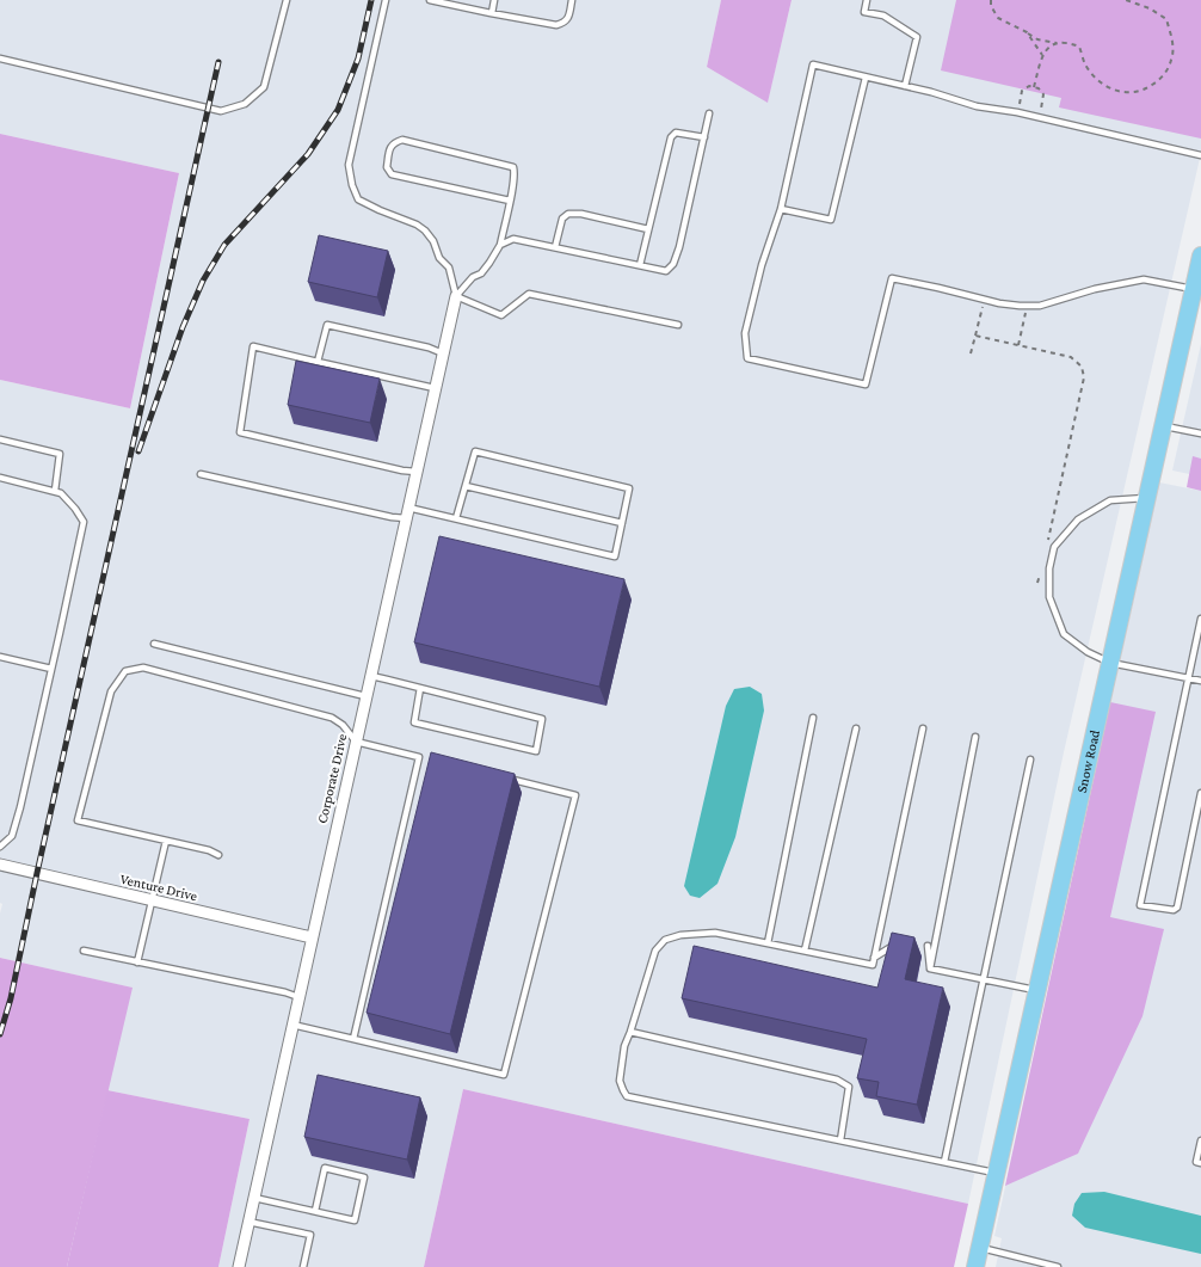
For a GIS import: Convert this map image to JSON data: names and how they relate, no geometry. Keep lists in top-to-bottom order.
{
  "streets": {
    "main road": ["Snow Road"],
    "street": ["Corporate Drive", "Venture Drive"]
  },
  "crossings": [
    ["Corporate Drive", "Venture Drive"]
  ]
}
